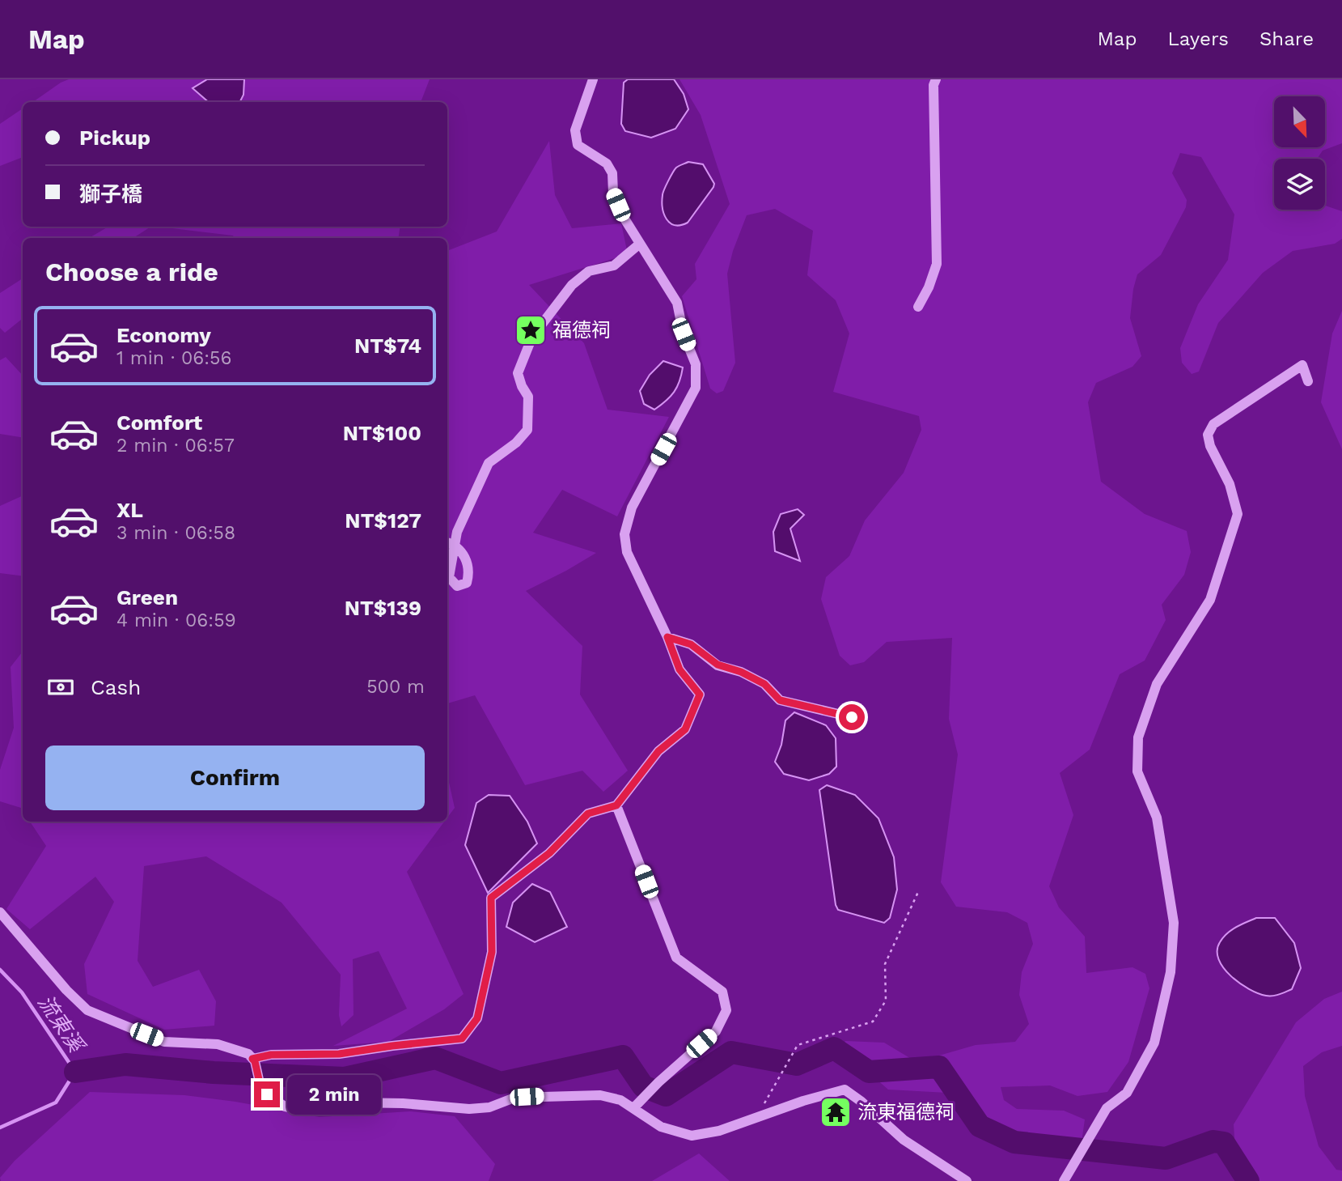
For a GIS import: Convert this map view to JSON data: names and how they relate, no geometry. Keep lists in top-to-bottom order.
{
  "water": ["流東溪"],
  "places": {
    "place": ["福德祠"],
    "temple": ["流東福德祠"]
  },
  "north": "bottom right",
  "page": {
    "header": "Map",
    "nav": ["Map", "Layers", "Share"],
    "banner": ["Pickup", "獅子橋"],
    "heading": "Choose a ride",
    "list": [
      {
        "name": "Economy",
        "note": "1 min · 06:56",
        "value": "NT$74"
      },
      {
        "name": "Comfort",
        "note": "2 min · 06:57",
        "value": "NT$100"
      },
      {
        "name": "XL",
        "note": "3 min · 06:58",
        "value": "NT$127"
      },
      {
        "name": "Green",
        "note": "4 min · 06:59",
        "value": "NT$139"
      }
    ],
    "pay": ["Cash", "500 m"],
    "buttons": "Confirm",
    "bubble": "2 min"
  }
}
